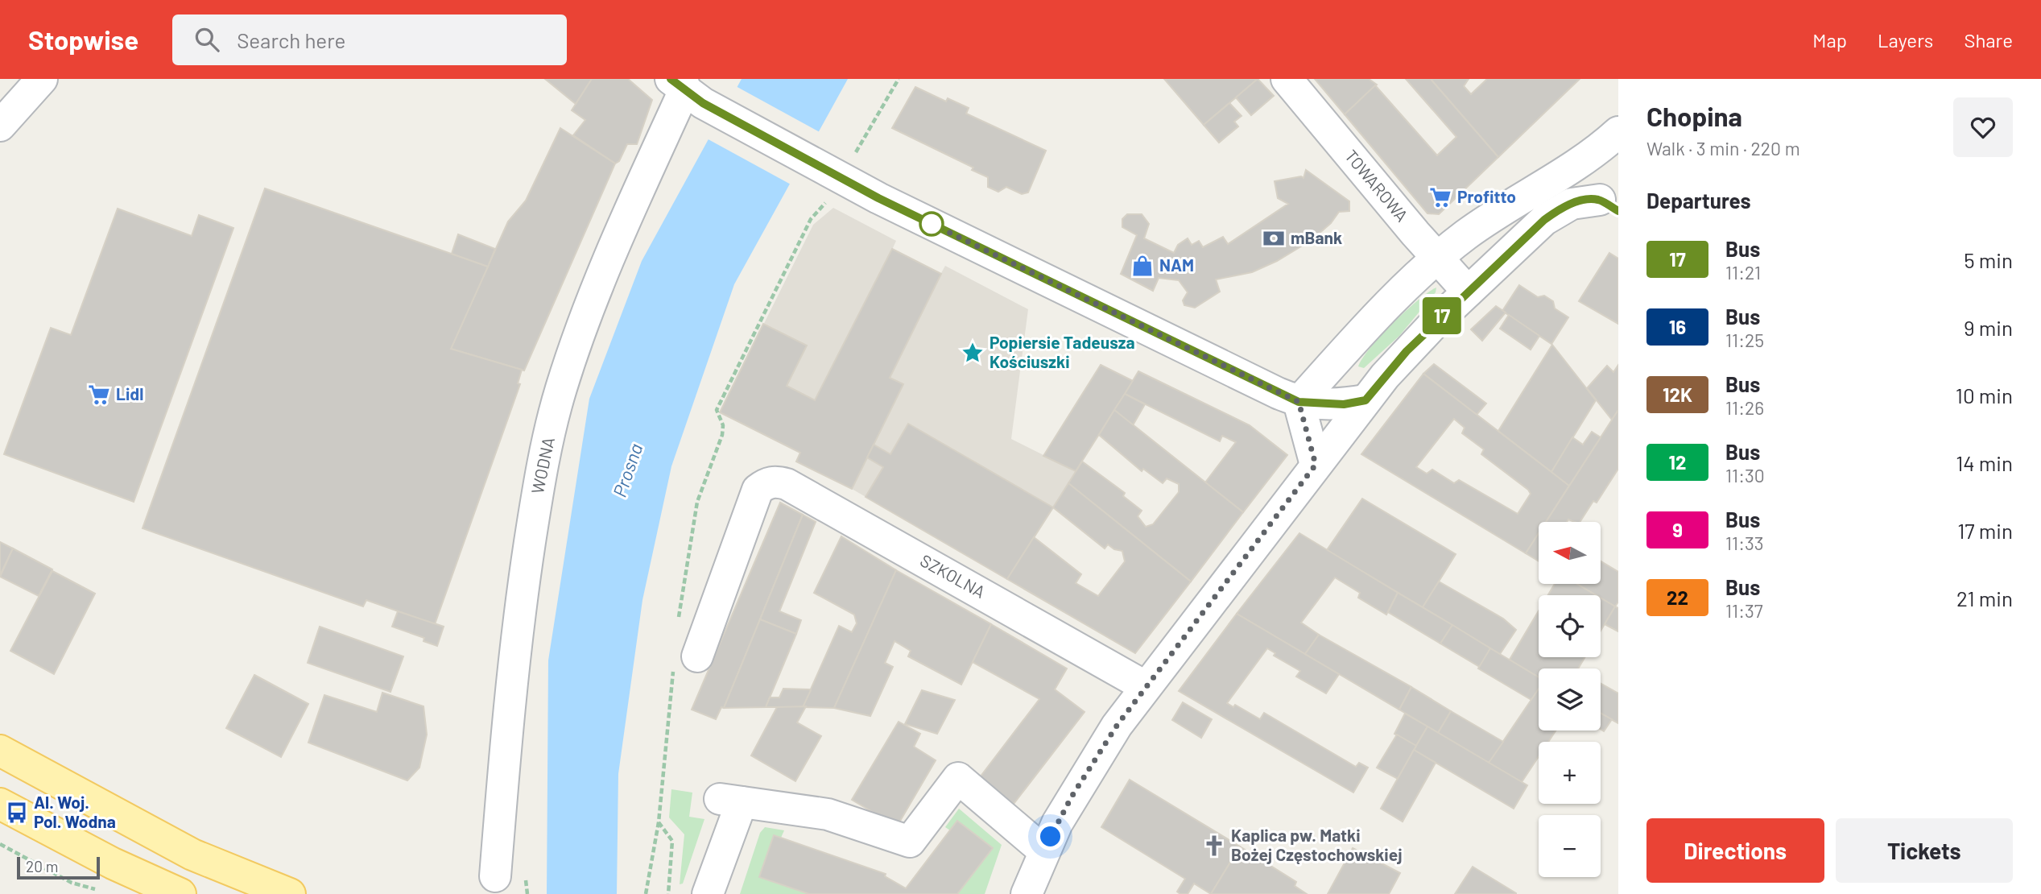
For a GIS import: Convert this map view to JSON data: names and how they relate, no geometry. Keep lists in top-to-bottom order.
{
  "streets": {
    "street": ["TOWAROWA", "WODNA", "SZKOLNA"]
  },
  "water": ["Prosna"],
  "places": {
    "supermarket": ["Profitto", "Lidl"],
    "bank": ["mBank"],
    "shop": ["NAM"],
    "place": ["Popiersie Tadeusza Kościuszki"],
    "bus stop": ["Al. Woj. Pol. Wodna"],
    "church": ["Kaplica pw. Matki Bożej Częstochowskiej"]
  },
  "lines": ["bus line 17"],
  "scale_bar": "20 m",
  "north": "left",
  "page": {
    "header": "Stopwise",
    "search": "Search here",
    "nav": ["Map", "Layers", "Share"],
    "on_map": "17",
    "heading": [
      ["Chopina", "Walk · 3 min · 220 m"],
      "Departures"
    ],
    "list": [
      {
        "mark": "17",
        "name": "Bus",
        "note": "11:21",
        "value": "5 min"
      },
      {
        "mark": "16",
        "name": "Bus",
        "note": "11:25",
        "value": "9 min"
      },
      {
        "mark": "12K",
        "name": "Bus",
        "note": "11:26",
        "value": "10 min"
      },
      {
        "mark": "12",
        "name": "Bus",
        "note": "11:30",
        "value": "14 min"
      },
      {
        "mark": "9",
        "name": "Bus",
        "note": "11:33",
        "value": "17 min"
      },
      {
        "mark": "22",
        "name": "Bus",
        "note": "11:37",
        "value": "21 min"
      }
    ],
    "map_buttons": ["+", "−"],
    "buttons": ["Directions", "Tickets"],
    "scale": "20 m"
  }
}
